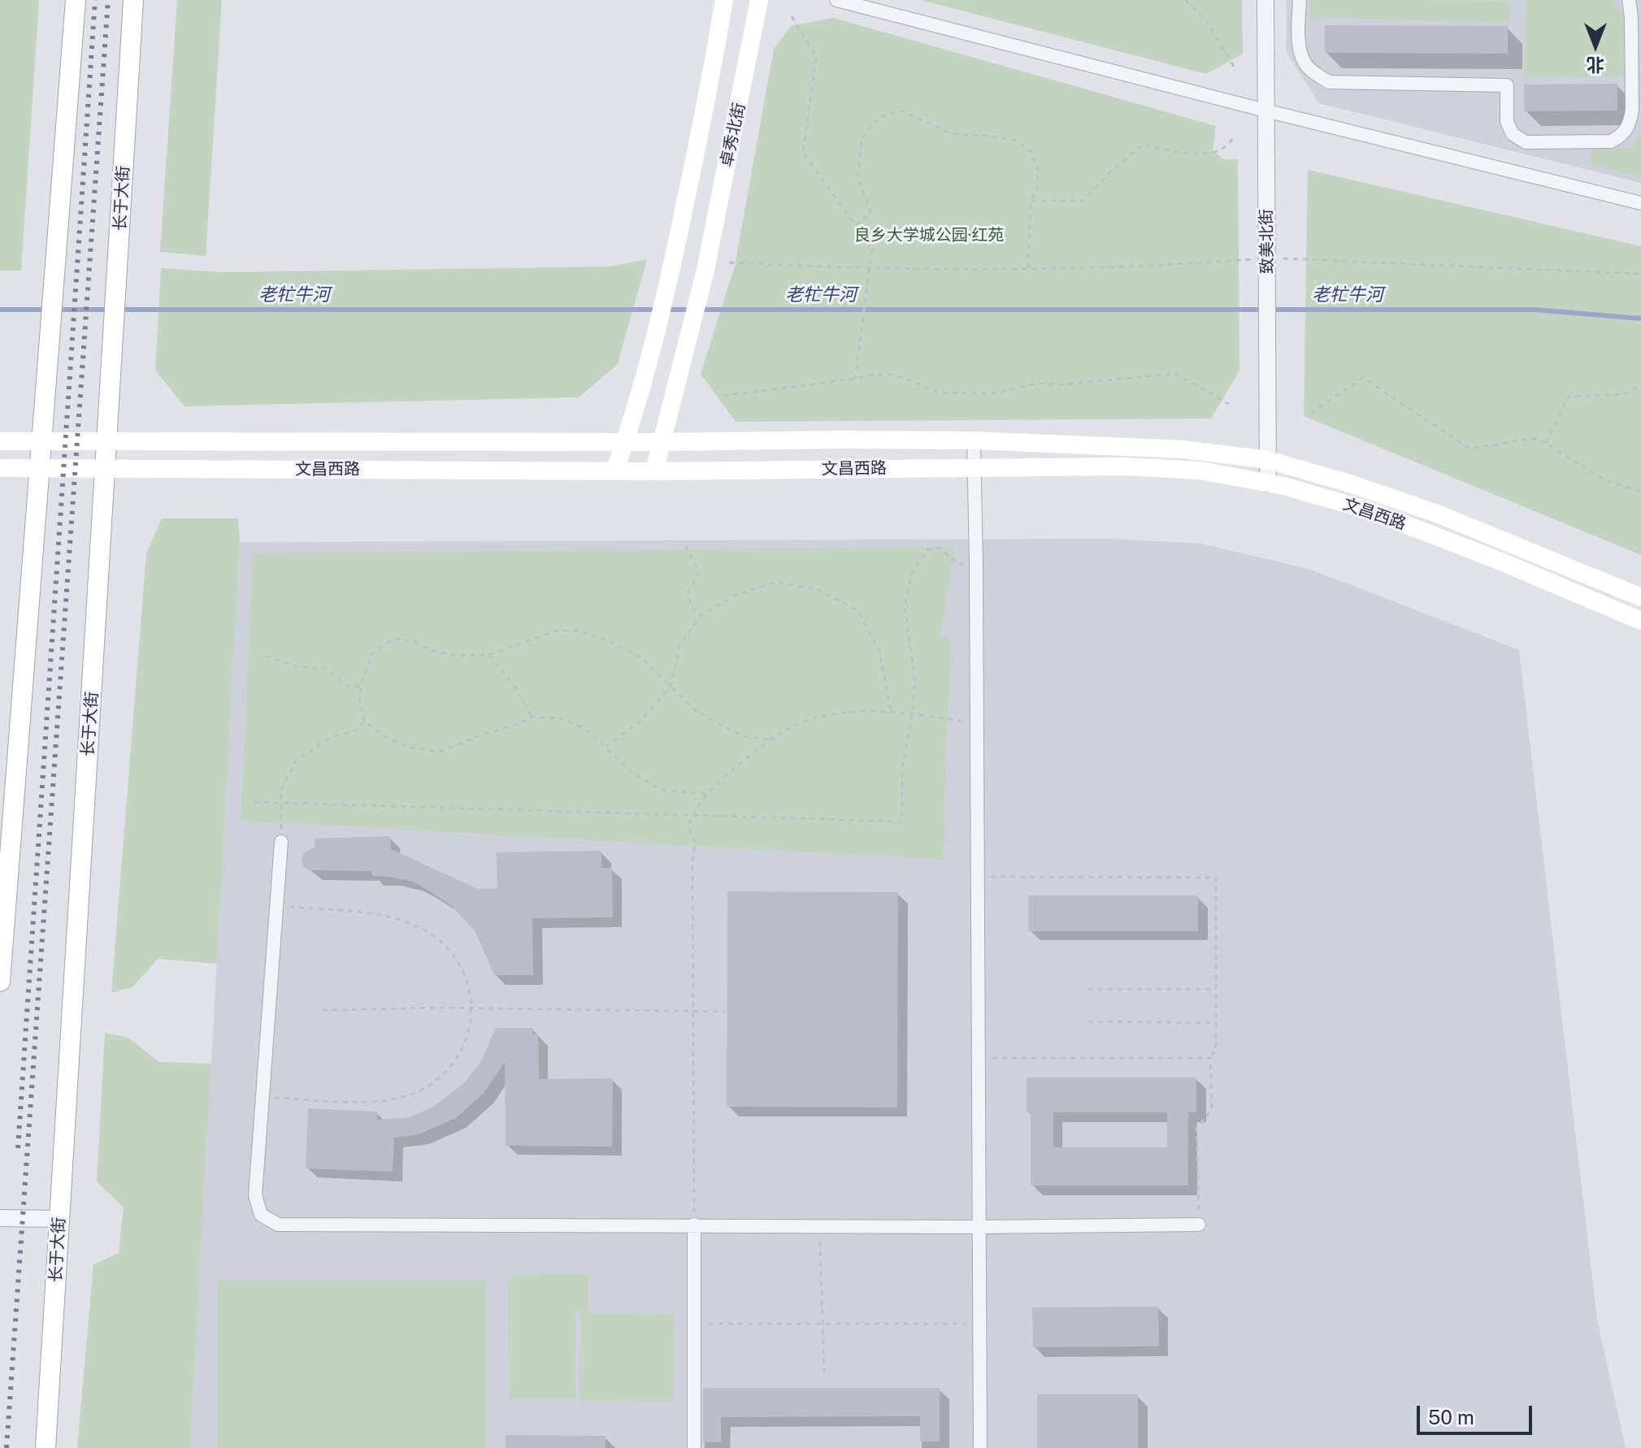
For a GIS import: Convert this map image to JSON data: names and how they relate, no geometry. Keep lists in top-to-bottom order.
{
  "streets": {
    "main road": ["卓秀北街", "长于大街", "文昌西路"],
    "street": ["致美北街"]
  },
  "crossings": [
    ["卓秀北街", "文昌西路"],
    ["长于大街", "文昌西路"],
    ["致美北街", "文昌西路"]
  ],
  "water": ["老牤牛河"],
  "parks": ["良乡大学城公园·红苑"],
  "scale_bar": "50 m",
  "north": "bottom"
}
